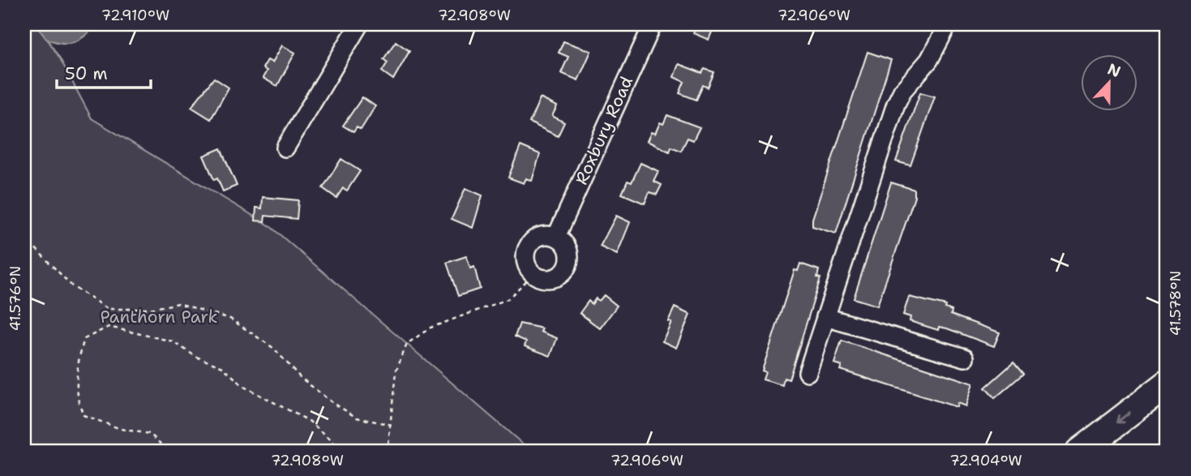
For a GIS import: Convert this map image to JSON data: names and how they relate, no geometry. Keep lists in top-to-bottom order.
{
  "streets": {
    "street": ["Roxbury Road"]
  },
  "parks": ["Panthorn Park"],
  "scale_bar": "50 m",
  "north": "top",
  "coordinates": [
    "72.910°W",
    "72.908°W",
    "72.906°W",
    "41.576°N",
    "41.578°N",
    "72.904°W"
  ]
}
